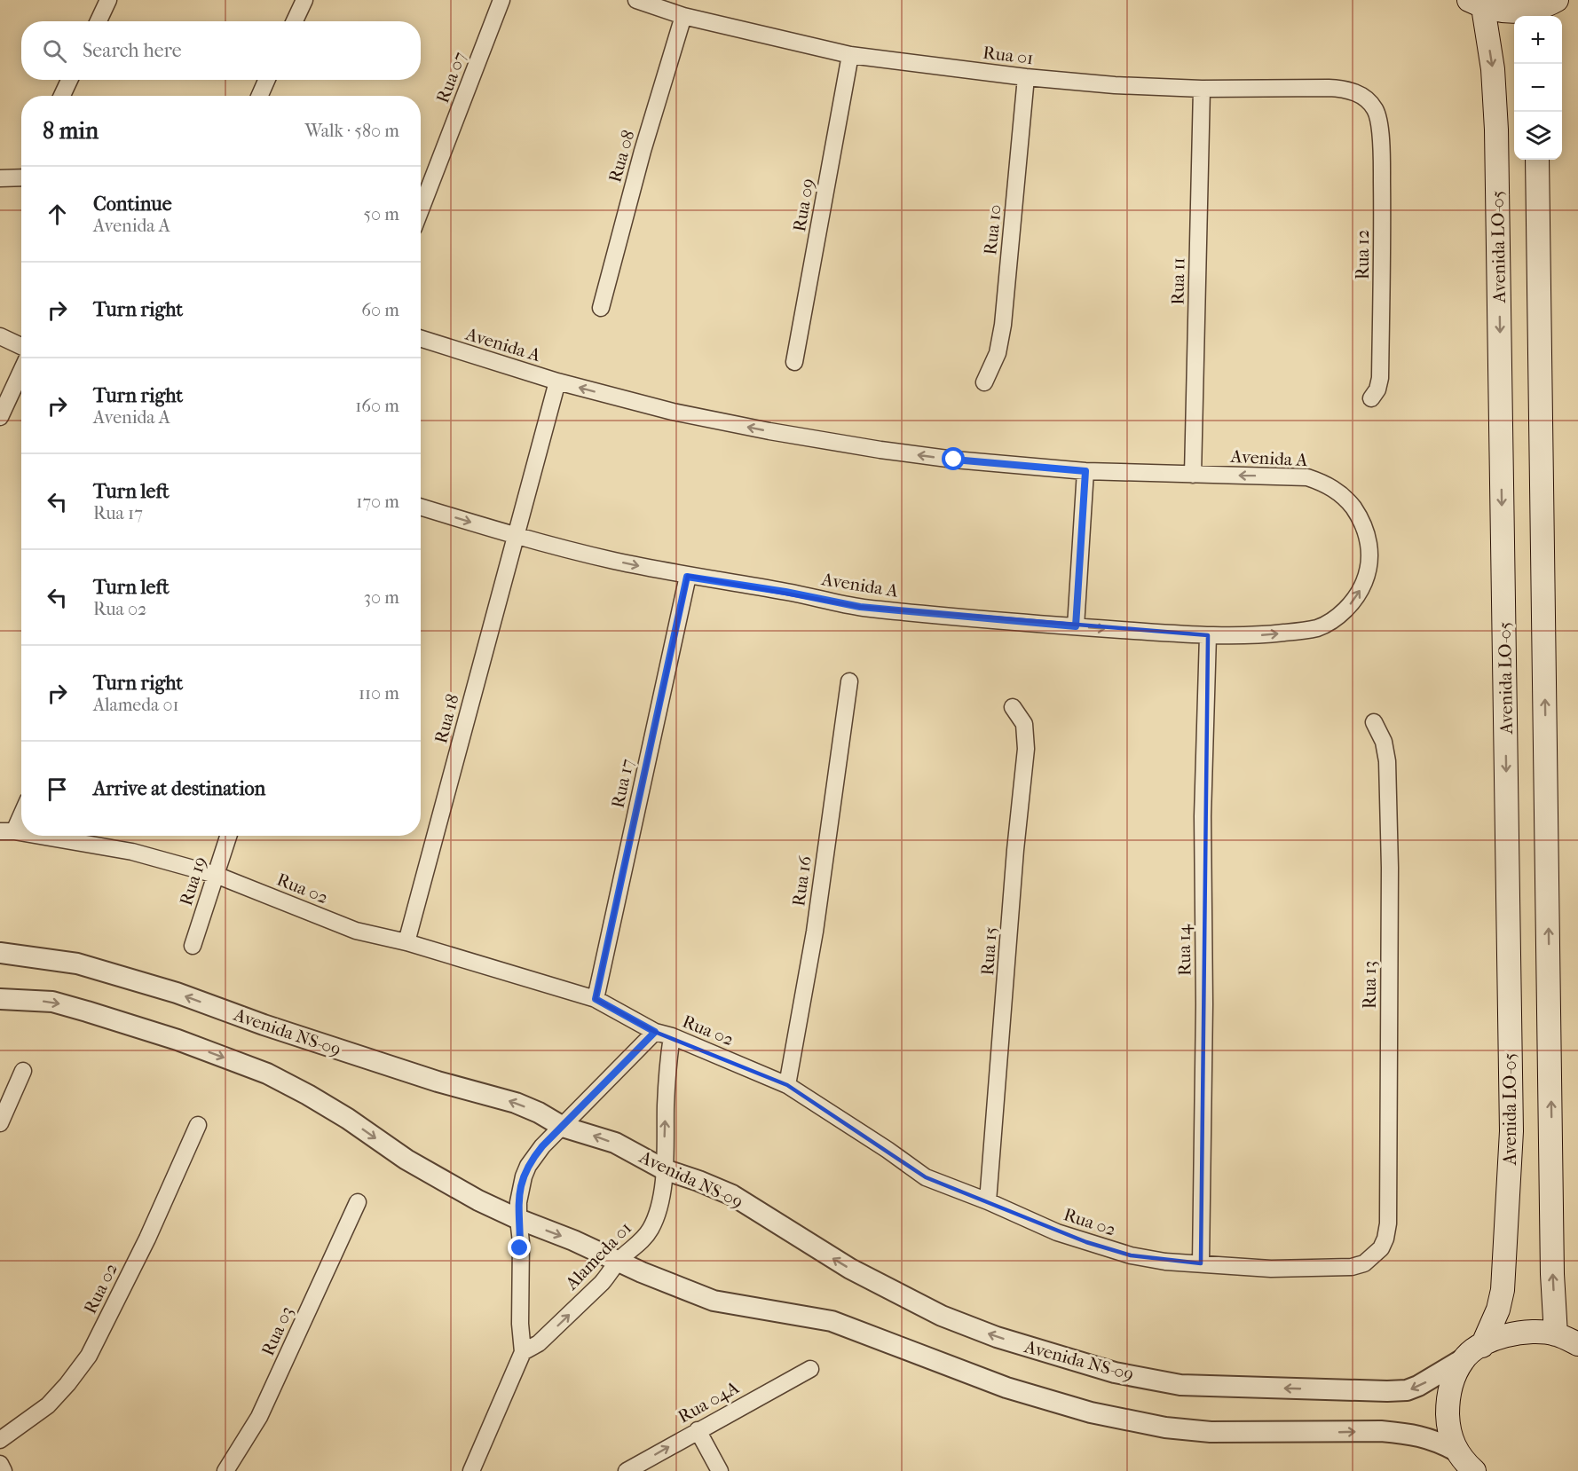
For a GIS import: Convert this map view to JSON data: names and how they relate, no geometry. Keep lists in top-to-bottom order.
{
  "streets": {
    "main road": ["Avenida LO-05"],
    "street": [
      "Rua 01",
      "Rua 07",
      "Rua 08",
      "Rua 09",
      "Rua 10",
      "Rua 12",
      "Rua 11",
      "Avenida A",
      "Rua 18",
      "Rua 17",
      "Rua 19",
      "Rua 16",
      "Rua 02",
      "Rua 14",
      "Rua 15",
      "Rua 13",
      "Avenida NS-09",
      "Alameda 01",
      "Rua 03",
      "Rua 04A"
    ]
  },
  "crossings": [
    ["Rua 01", "Rua 08"],
    ["Rua 01", "Rua 09"],
    ["Rua 01", "Rua 10"],
    ["Rua 01", "Rua 12"],
    ["Rua 01", "Rua 11"],
    ["Rua 11", "Avenida A"],
    ["Avenida A", "Rua 18"],
    ["Avenida A", "Rua 17"],
    ["Avenida A", "Rua 14"],
    ["Rua 18", "Rua 02"],
    ["Rua 17", "Rua 02"],
    ["Rua 19", "Rua 02"],
    ["Rua 16", "Rua 02"],
    ["Rua 02", "Rua 14"],
    ["Rua 02", "Rua 15"],
    ["Rua 02", "Rua 13"],
    ["Rua 02", "Alameda 01"],
    ["Avenida NS-09", "Alameda 01"]
  ],
  "one_way": ["Rua 04A"],
  "page": {
    "map_buttons": ["+", "−"],
    "search": "Search here",
    "heading": ["8 min", "Walk · 580 m"],
    "list": [
      ["Continue", "Avenida A", "50 m"],
      ["Turn right", "60 m"],
      ["Turn right", "Avenida A", "160 m"],
      ["Turn left", "Rua 17", "170 m"],
      ["Turn left", "Rua 02", "30 m"],
      ["Turn right", "Alameda 01", "110 m"],
      "Arrive at destination"
    ]
  }
}
